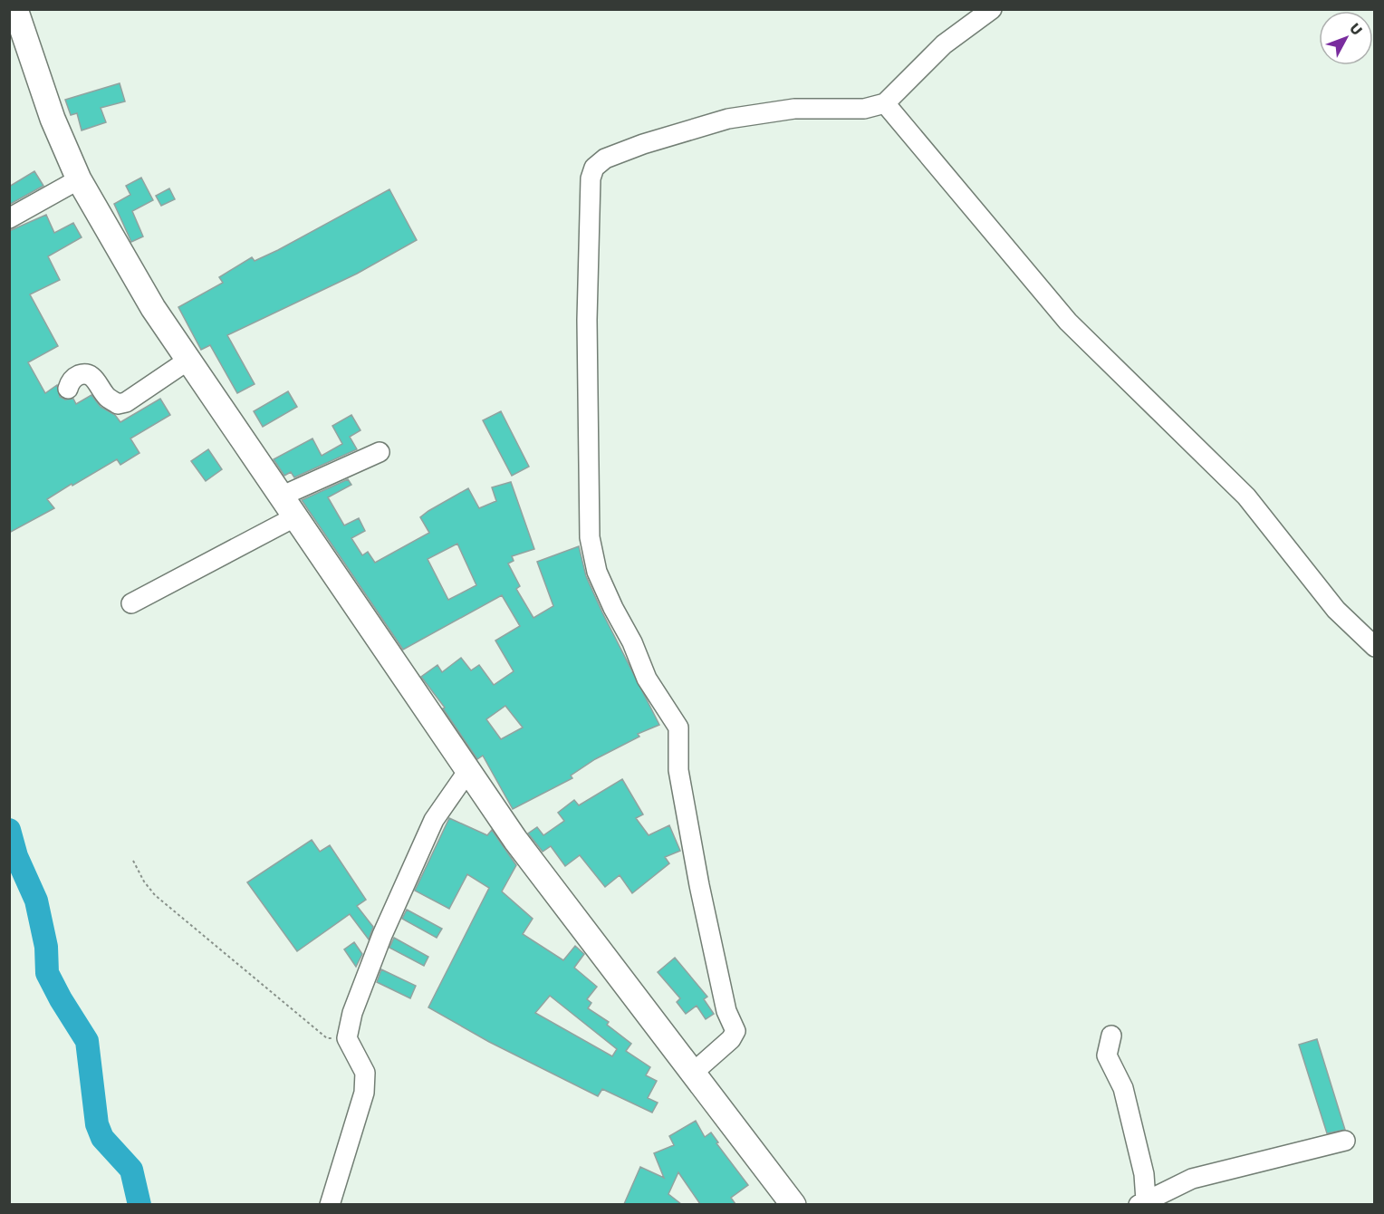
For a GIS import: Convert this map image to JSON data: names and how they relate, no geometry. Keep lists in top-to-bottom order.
{
  "north": "top right"
}
